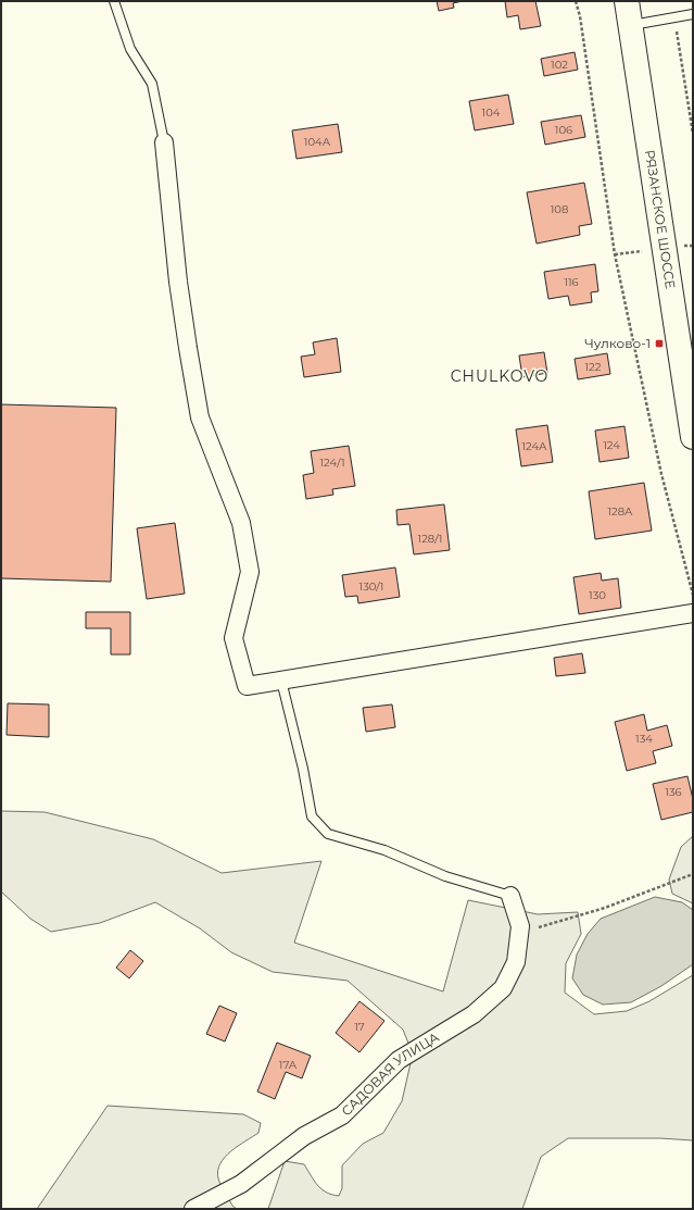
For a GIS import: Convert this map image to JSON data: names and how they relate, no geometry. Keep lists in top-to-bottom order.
{
  "streets": {
    "main road": ["РЯЗАНСКОЕ ШОССЕ"],
    "street": ["САДОВАЯ УЛИЦА"]
  },
  "districts": ["CHULKOVO"],
  "places": {
    "transit": ["Чулково-1"]
  },
  "house_numbers": [
    "102",
    "104",
    "106",
    "104А",
    "108",
    "116",
    "122",
    "124",
    "124А",
    "124/1",
    "128А",
    "128/1",
    "130/1",
    "130",
    "134",
    "136",
    "17",
    "17А"
  ]
}
